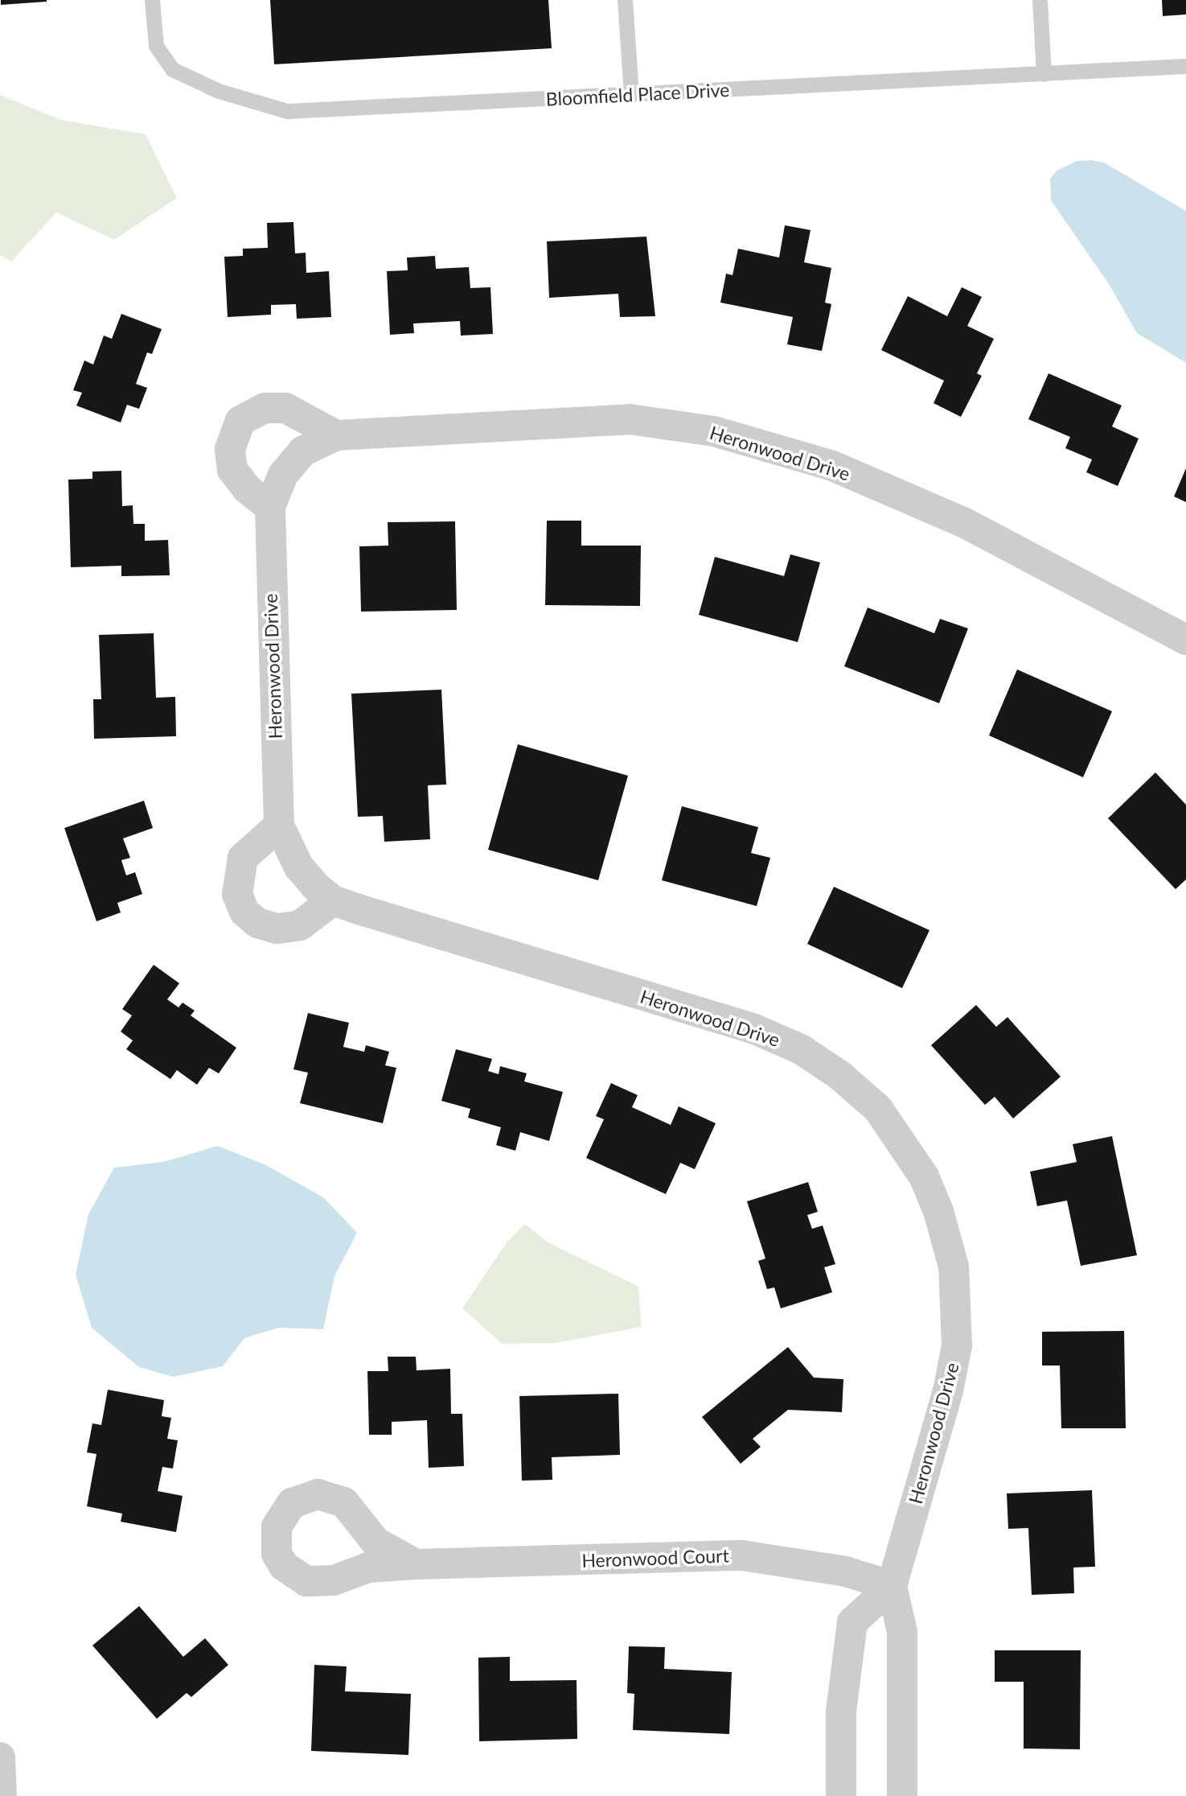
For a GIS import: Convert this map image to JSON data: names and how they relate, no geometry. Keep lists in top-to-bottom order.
{
  "streets": {
    "street": ["Heronwood Drive", "Heronwood Court"],
    "lane": ["Bloomfield Place Drive"]
  },
  "crossings": [
    ["Heronwood Drive", "Heronwood Court"]
  ]
}
